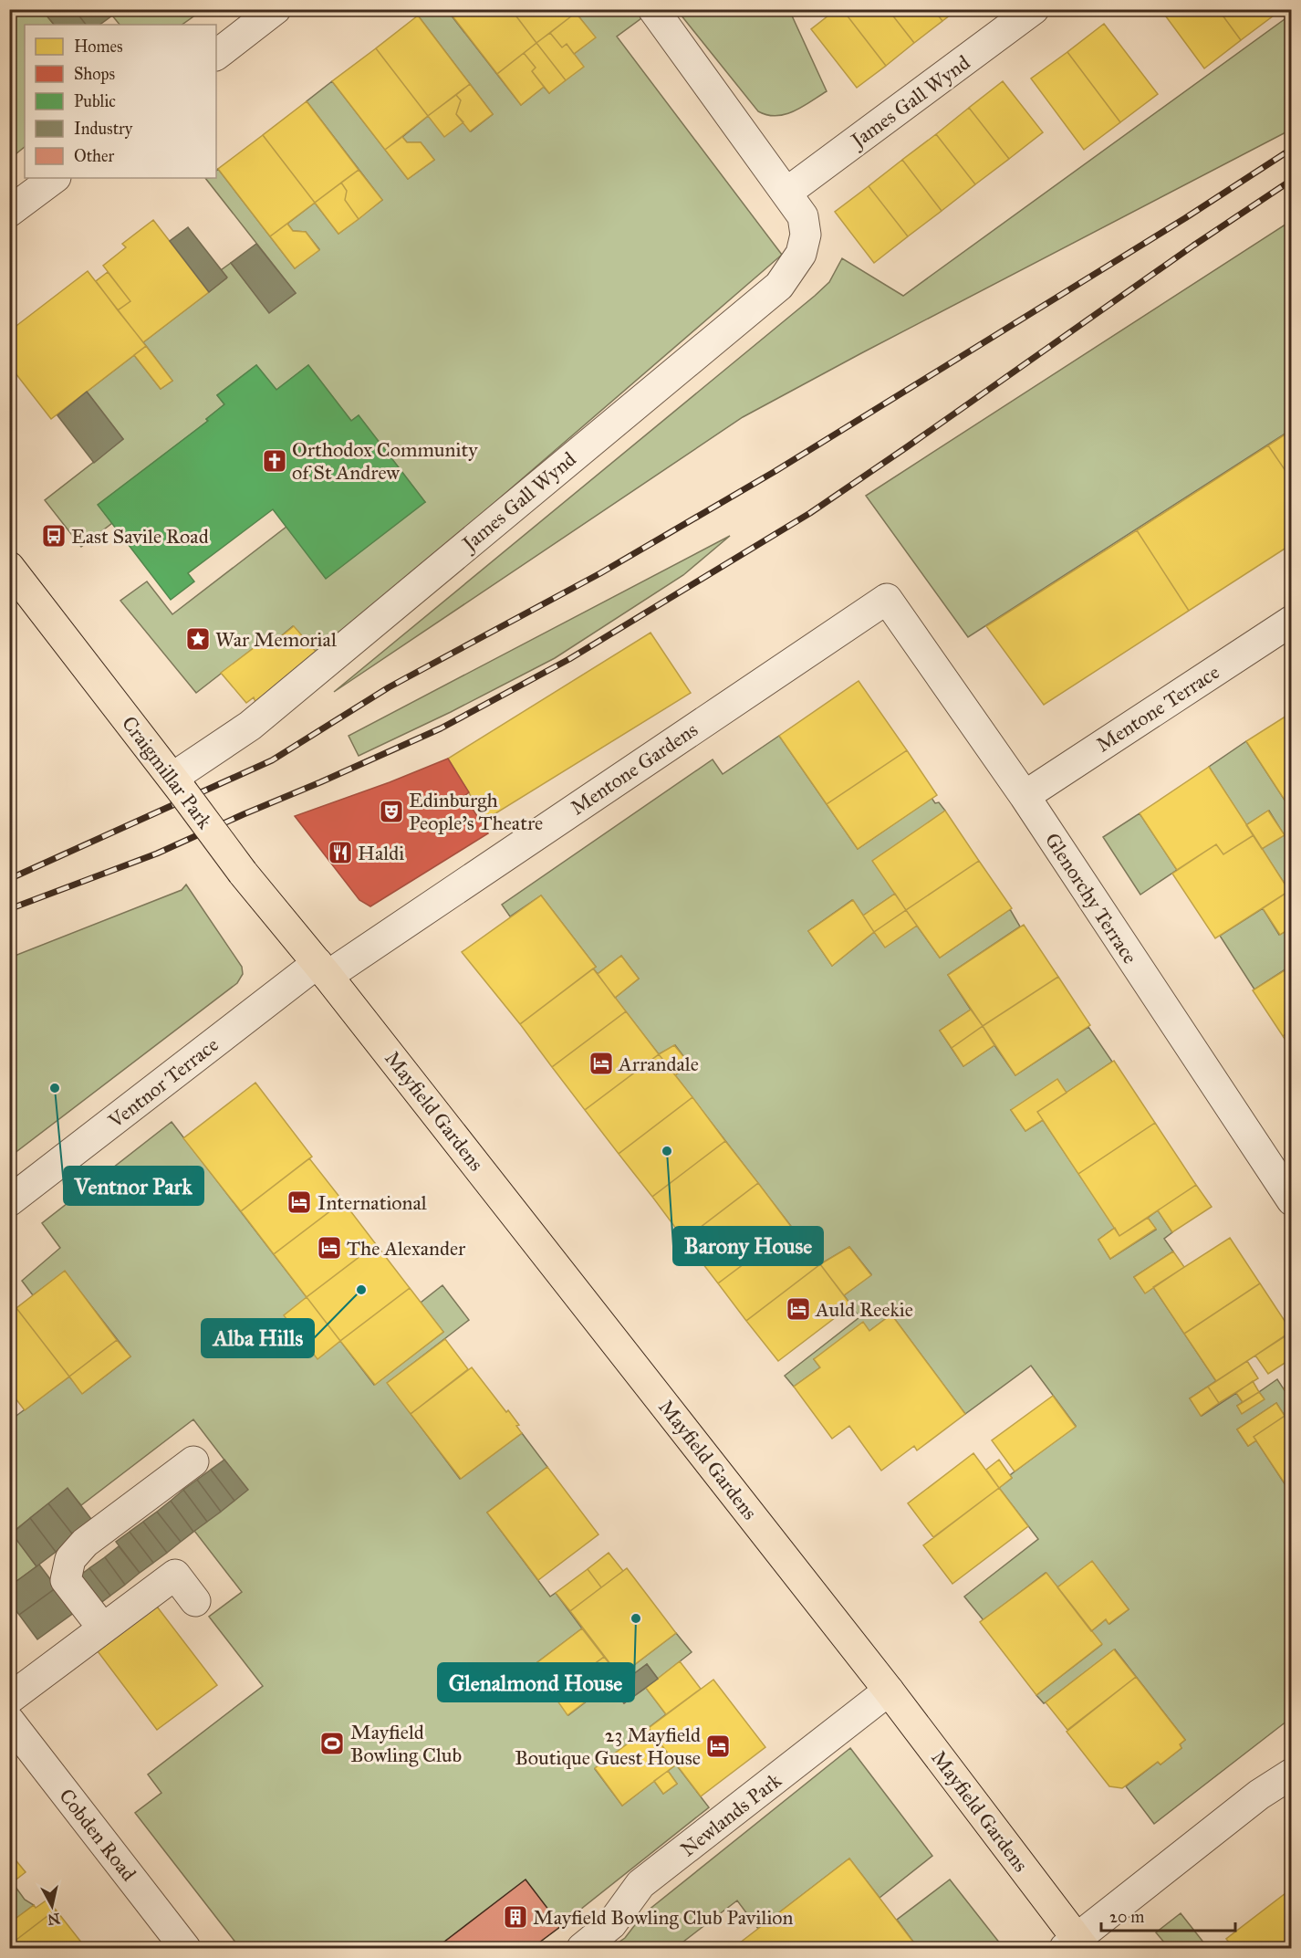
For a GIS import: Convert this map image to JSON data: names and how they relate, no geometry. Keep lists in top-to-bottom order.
{
  "streets": {
    "main road": ["Craigmillar Park", "Mayfield Gardens"],
    "street": [
      "James Gall Wynd",
      "Mentone Terrace",
      "Mentone Gardens",
      "Glenorchy Terrace",
      "Ventnor Terrace",
      "Newlands Park",
      "Cobden Road"
    ]
  },
  "crossings": [
    ["James Gall Wynd", "Craigmillar Park"],
    ["Mentone Terrace", "Glenorchy Terrace"],
    ["Mentone Gardens", "Craigmillar Park"],
    ["Mentone Gardens", "Glenorchy Terrace"],
    ["Mentone Gardens", "Ventnor Terrace"],
    ["Mentone Gardens", "Mayfield Gardens"],
    ["Craigmillar Park", "Ventnor Terrace"],
    ["Craigmillar Park", "Mayfield Gardens"],
    ["Ventnor Terrace", "Mayfield Gardens"],
    ["Mayfield Gardens", "Newlands Park"]
  ],
  "places": {
    "church": ["Orthodox Community of St Andrew"],
    "bus stop": ["East Savile Road"],
    "place": ["War Memorial"],
    "theatre": ["Edinburgh People's Theatre"],
    "restaurant": ["Haldi"],
    "hotel": [
      "Arrandale",
      "International",
      "The Alexander",
      "Auld Reekie",
      "23 Mayfield Boutique Guest House"
    ],
    "other": [
      "Ventnor Park",
      "Barony House",
      "Alba Hills",
      "Glenalmond House"
    ],
    "sports": ["Mayfield Bowling Club"],
    "building": ["Mayfield Bowling Club Pavilion"]
  },
  "legend": [
    "Homes",
    "Shops",
    "Public",
    "Industry",
    "Other"
  ],
  "scale_bar": "20 m",
  "north": "bottom"
}
